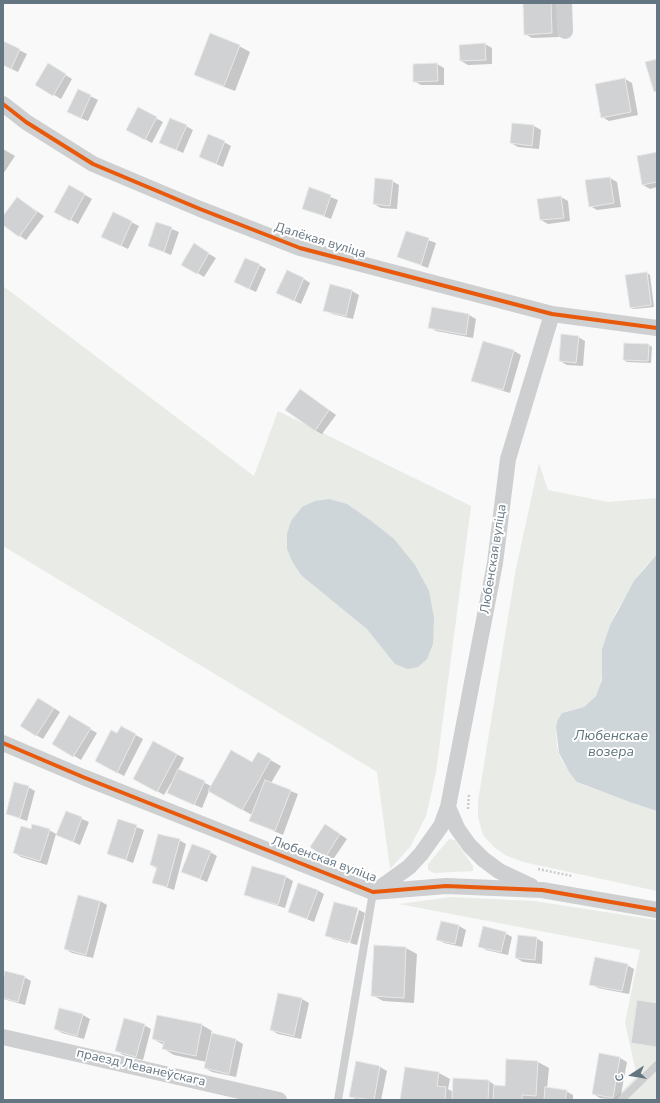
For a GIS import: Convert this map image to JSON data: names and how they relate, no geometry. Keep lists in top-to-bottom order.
{
  "streets": {
    "street": ["Далёкая вуліца", "Любенская вуліца", "праезд Леванеўскага"]
  },
  "crossings": [
    ["Далёкая вуліца", "Любенская вуліца"]
  ],
  "water": ["Любенскае возера"],
  "north": "left"
}
